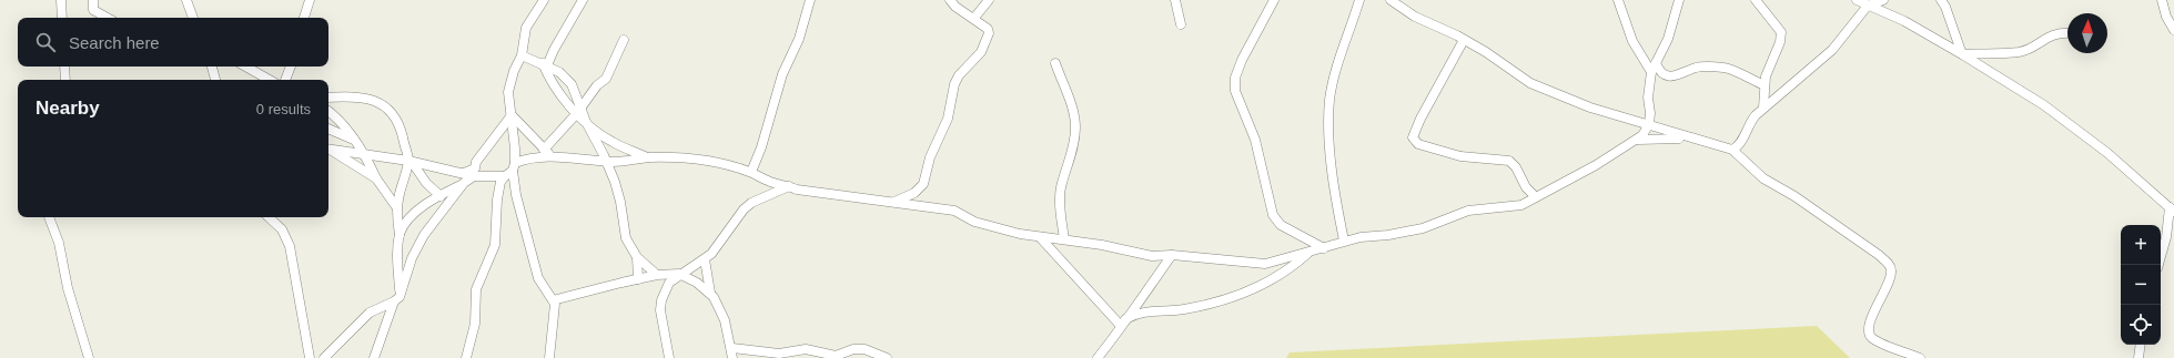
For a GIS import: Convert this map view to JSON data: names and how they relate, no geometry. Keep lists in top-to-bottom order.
{
  "north": "top",
  "page": {
    "search": "Search here",
    "heading": ["Nearby", "0 results"],
    "map_buttons": ["+", "−"]
  }
}
